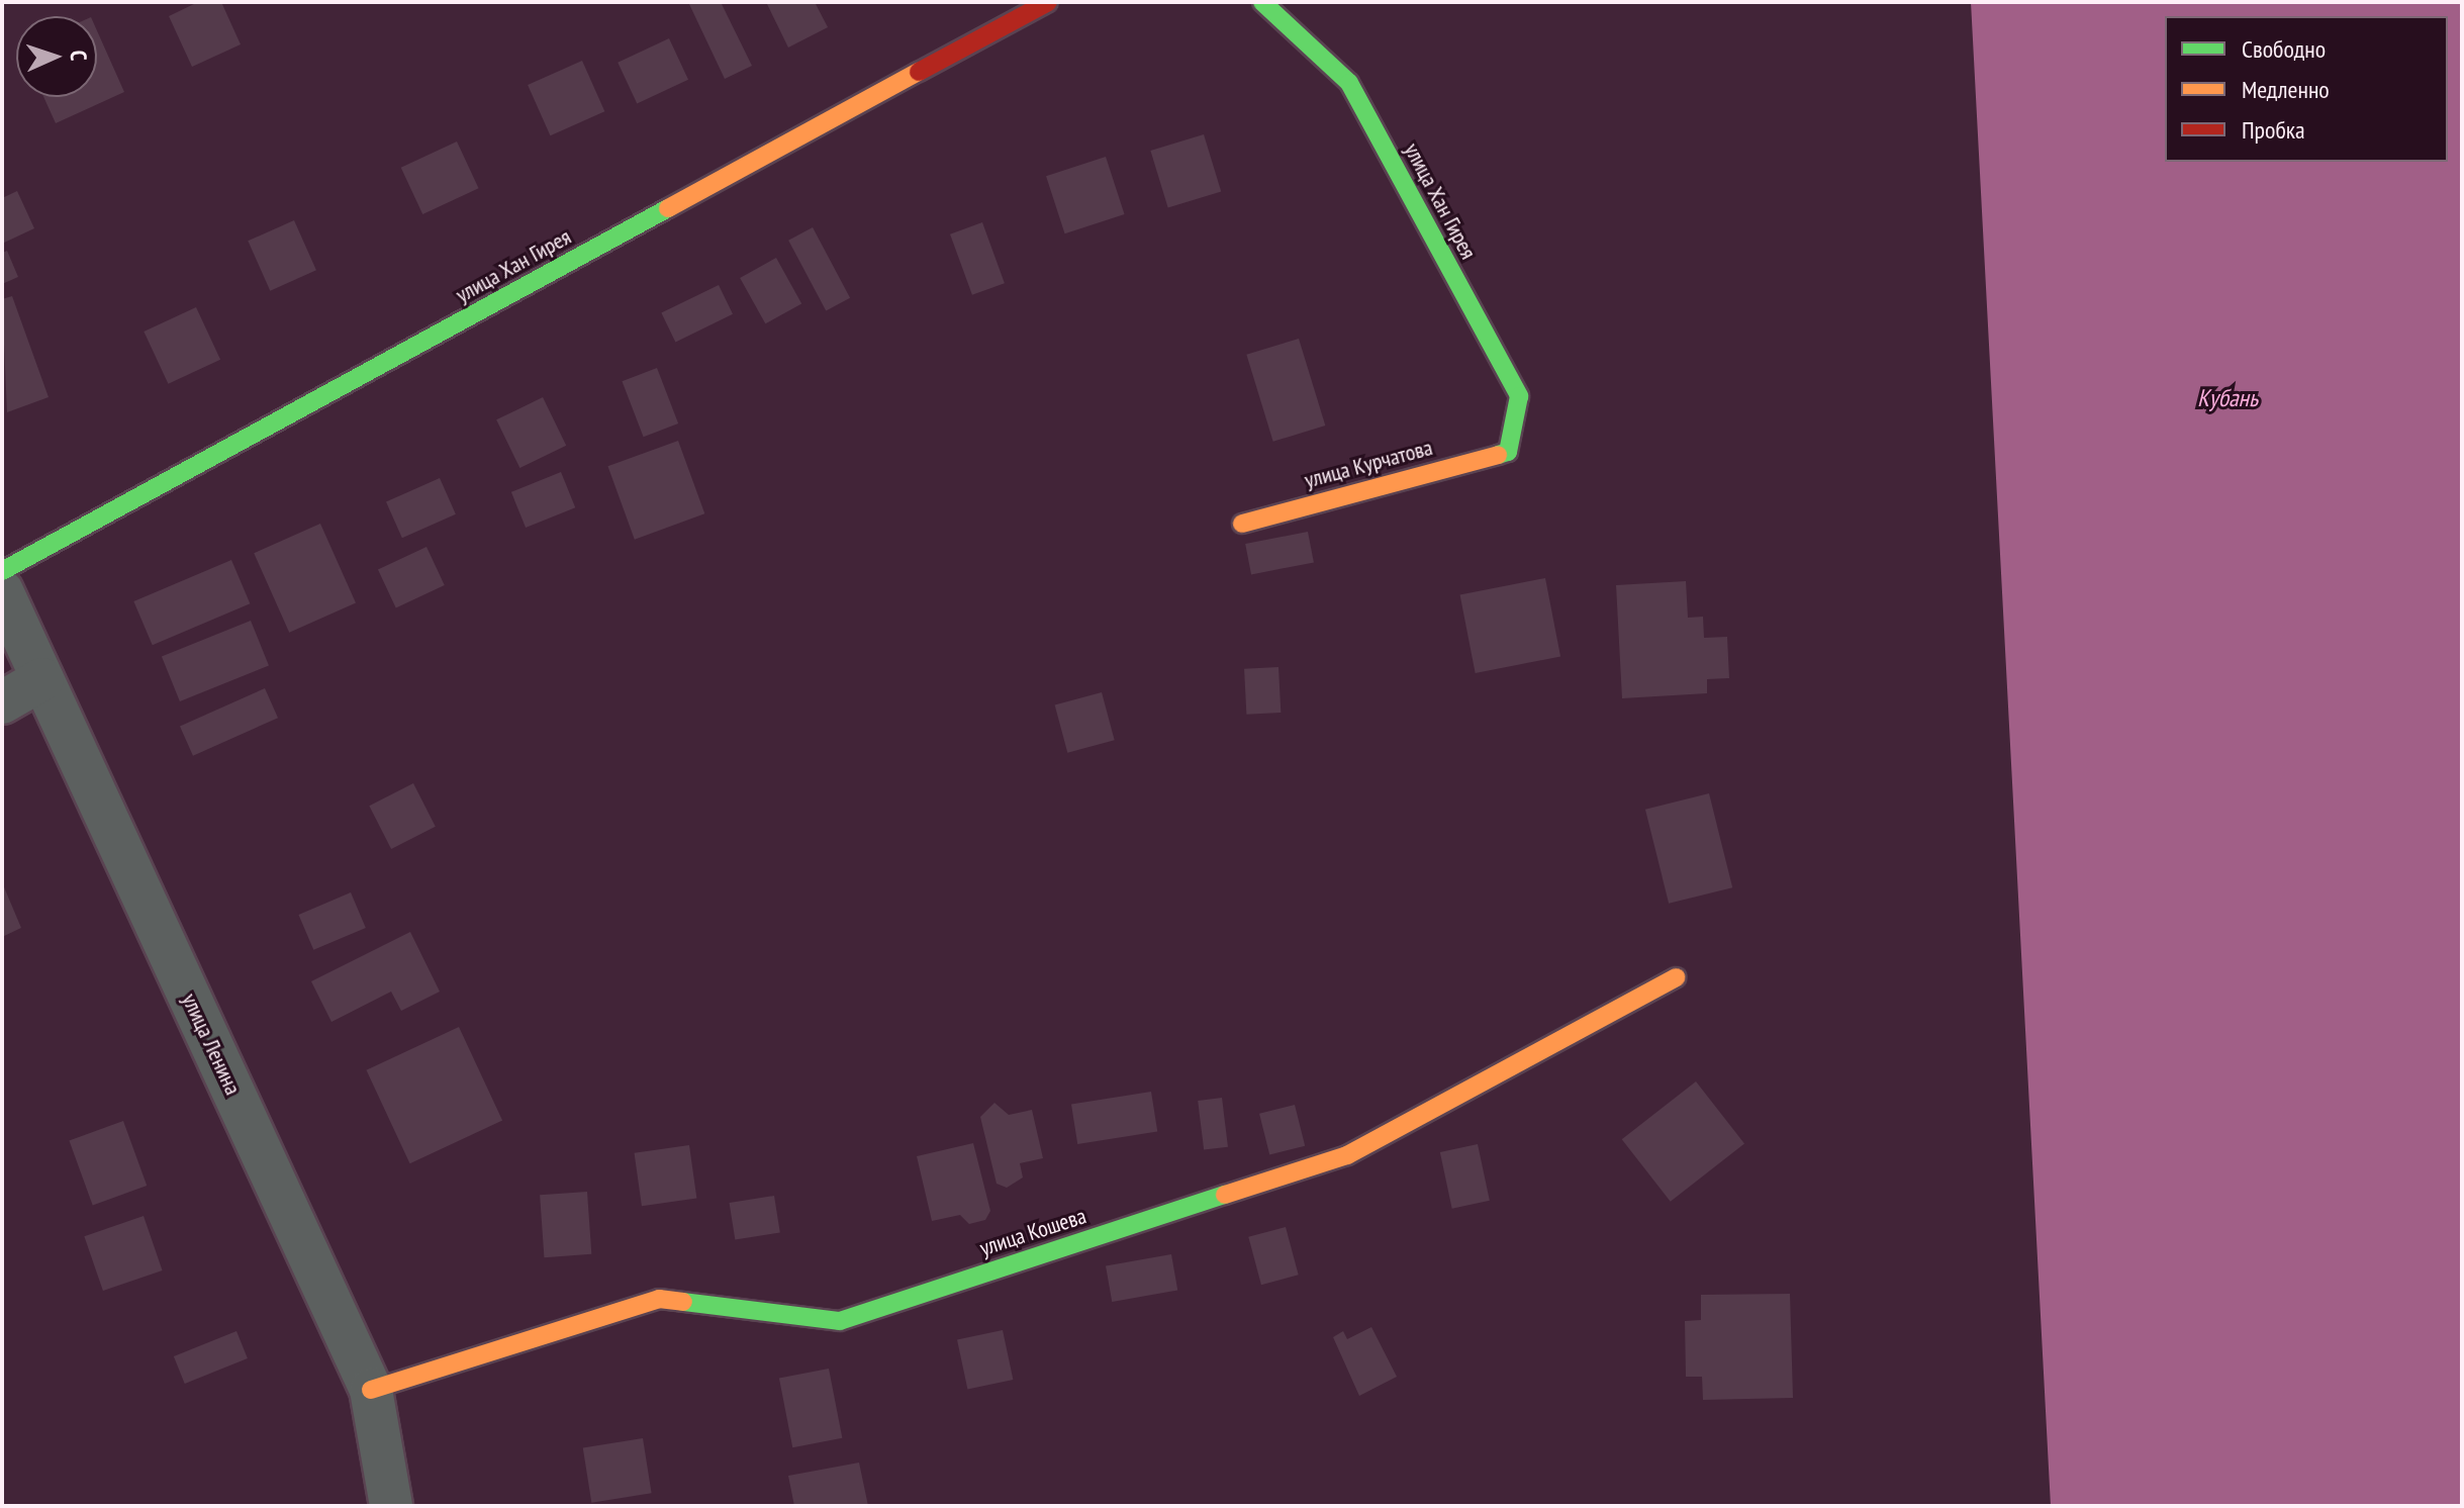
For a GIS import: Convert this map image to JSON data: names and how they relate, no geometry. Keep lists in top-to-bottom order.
{
  "streets": {
    "street": [
      "улица Хан Гирея",
      "улица Курчатова",
      "улица Ленина",
      "улица Кошева"
    ]
  },
  "crossings": [
    ["улица Хан Гирея", "улица Курчатова"],
    ["улица Ленина", "улица Кошева"]
  ],
  "water": ["Кубань"],
  "legend": ["Свободно", "Медленно", "Пробка"],
  "north": "right"
}
